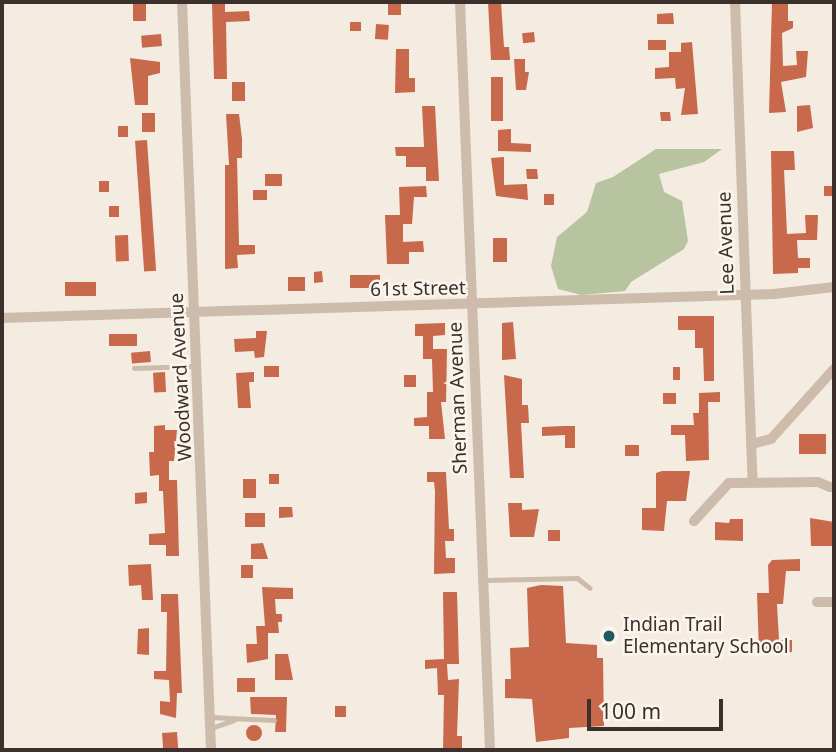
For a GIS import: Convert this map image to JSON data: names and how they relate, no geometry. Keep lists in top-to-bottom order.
{
  "streets": {
    "street": [
      "Lee Avenue",
      "61st Street",
      "Woodward Avenue",
      "Sherman Avenue"
    ]
  },
  "crossings": [
    ["Lee Avenue", "61st Street"],
    ["61st Street", "Woodward Avenue"],
    ["61st Street", "Sherman Avenue"]
  ],
  "places": ["Indian Trail Elementary School"],
  "scale_bar": "100 m"
}
